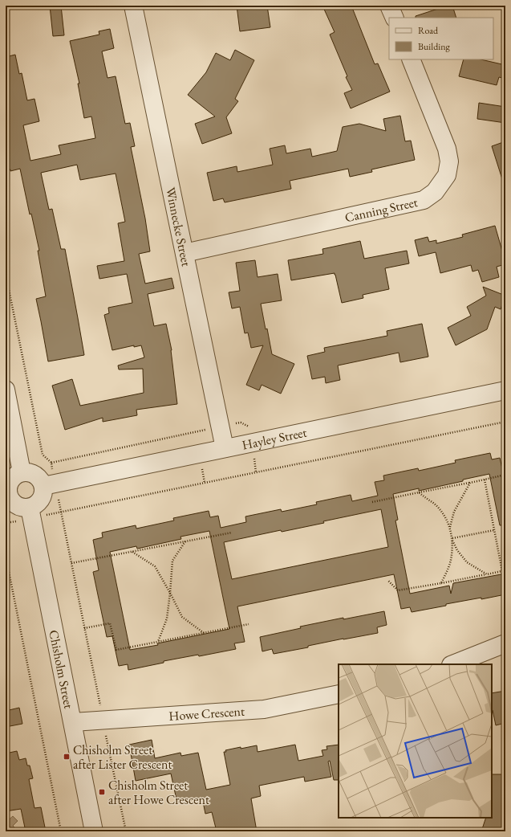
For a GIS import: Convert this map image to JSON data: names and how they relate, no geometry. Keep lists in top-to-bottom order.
{
  "streets": {
    "street": [
      "Canning Street",
      "Winnecke Street",
      "Hayley Street",
      "Chisholm Street",
      "Howe Crescent"
    ]
  },
  "crossings": [
    ["Canning Street", "Winnecke Street"],
    ["Winnecke Street", "Hayley Street"],
    ["Chisholm Street", "Howe Crescent"]
  ],
  "places": {
    "transit": ["Chisholm Street after Lister Crescent", "Chisholm Street after Howe Crescent"]
  },
  "legend": ["Road", "Building"]
}
